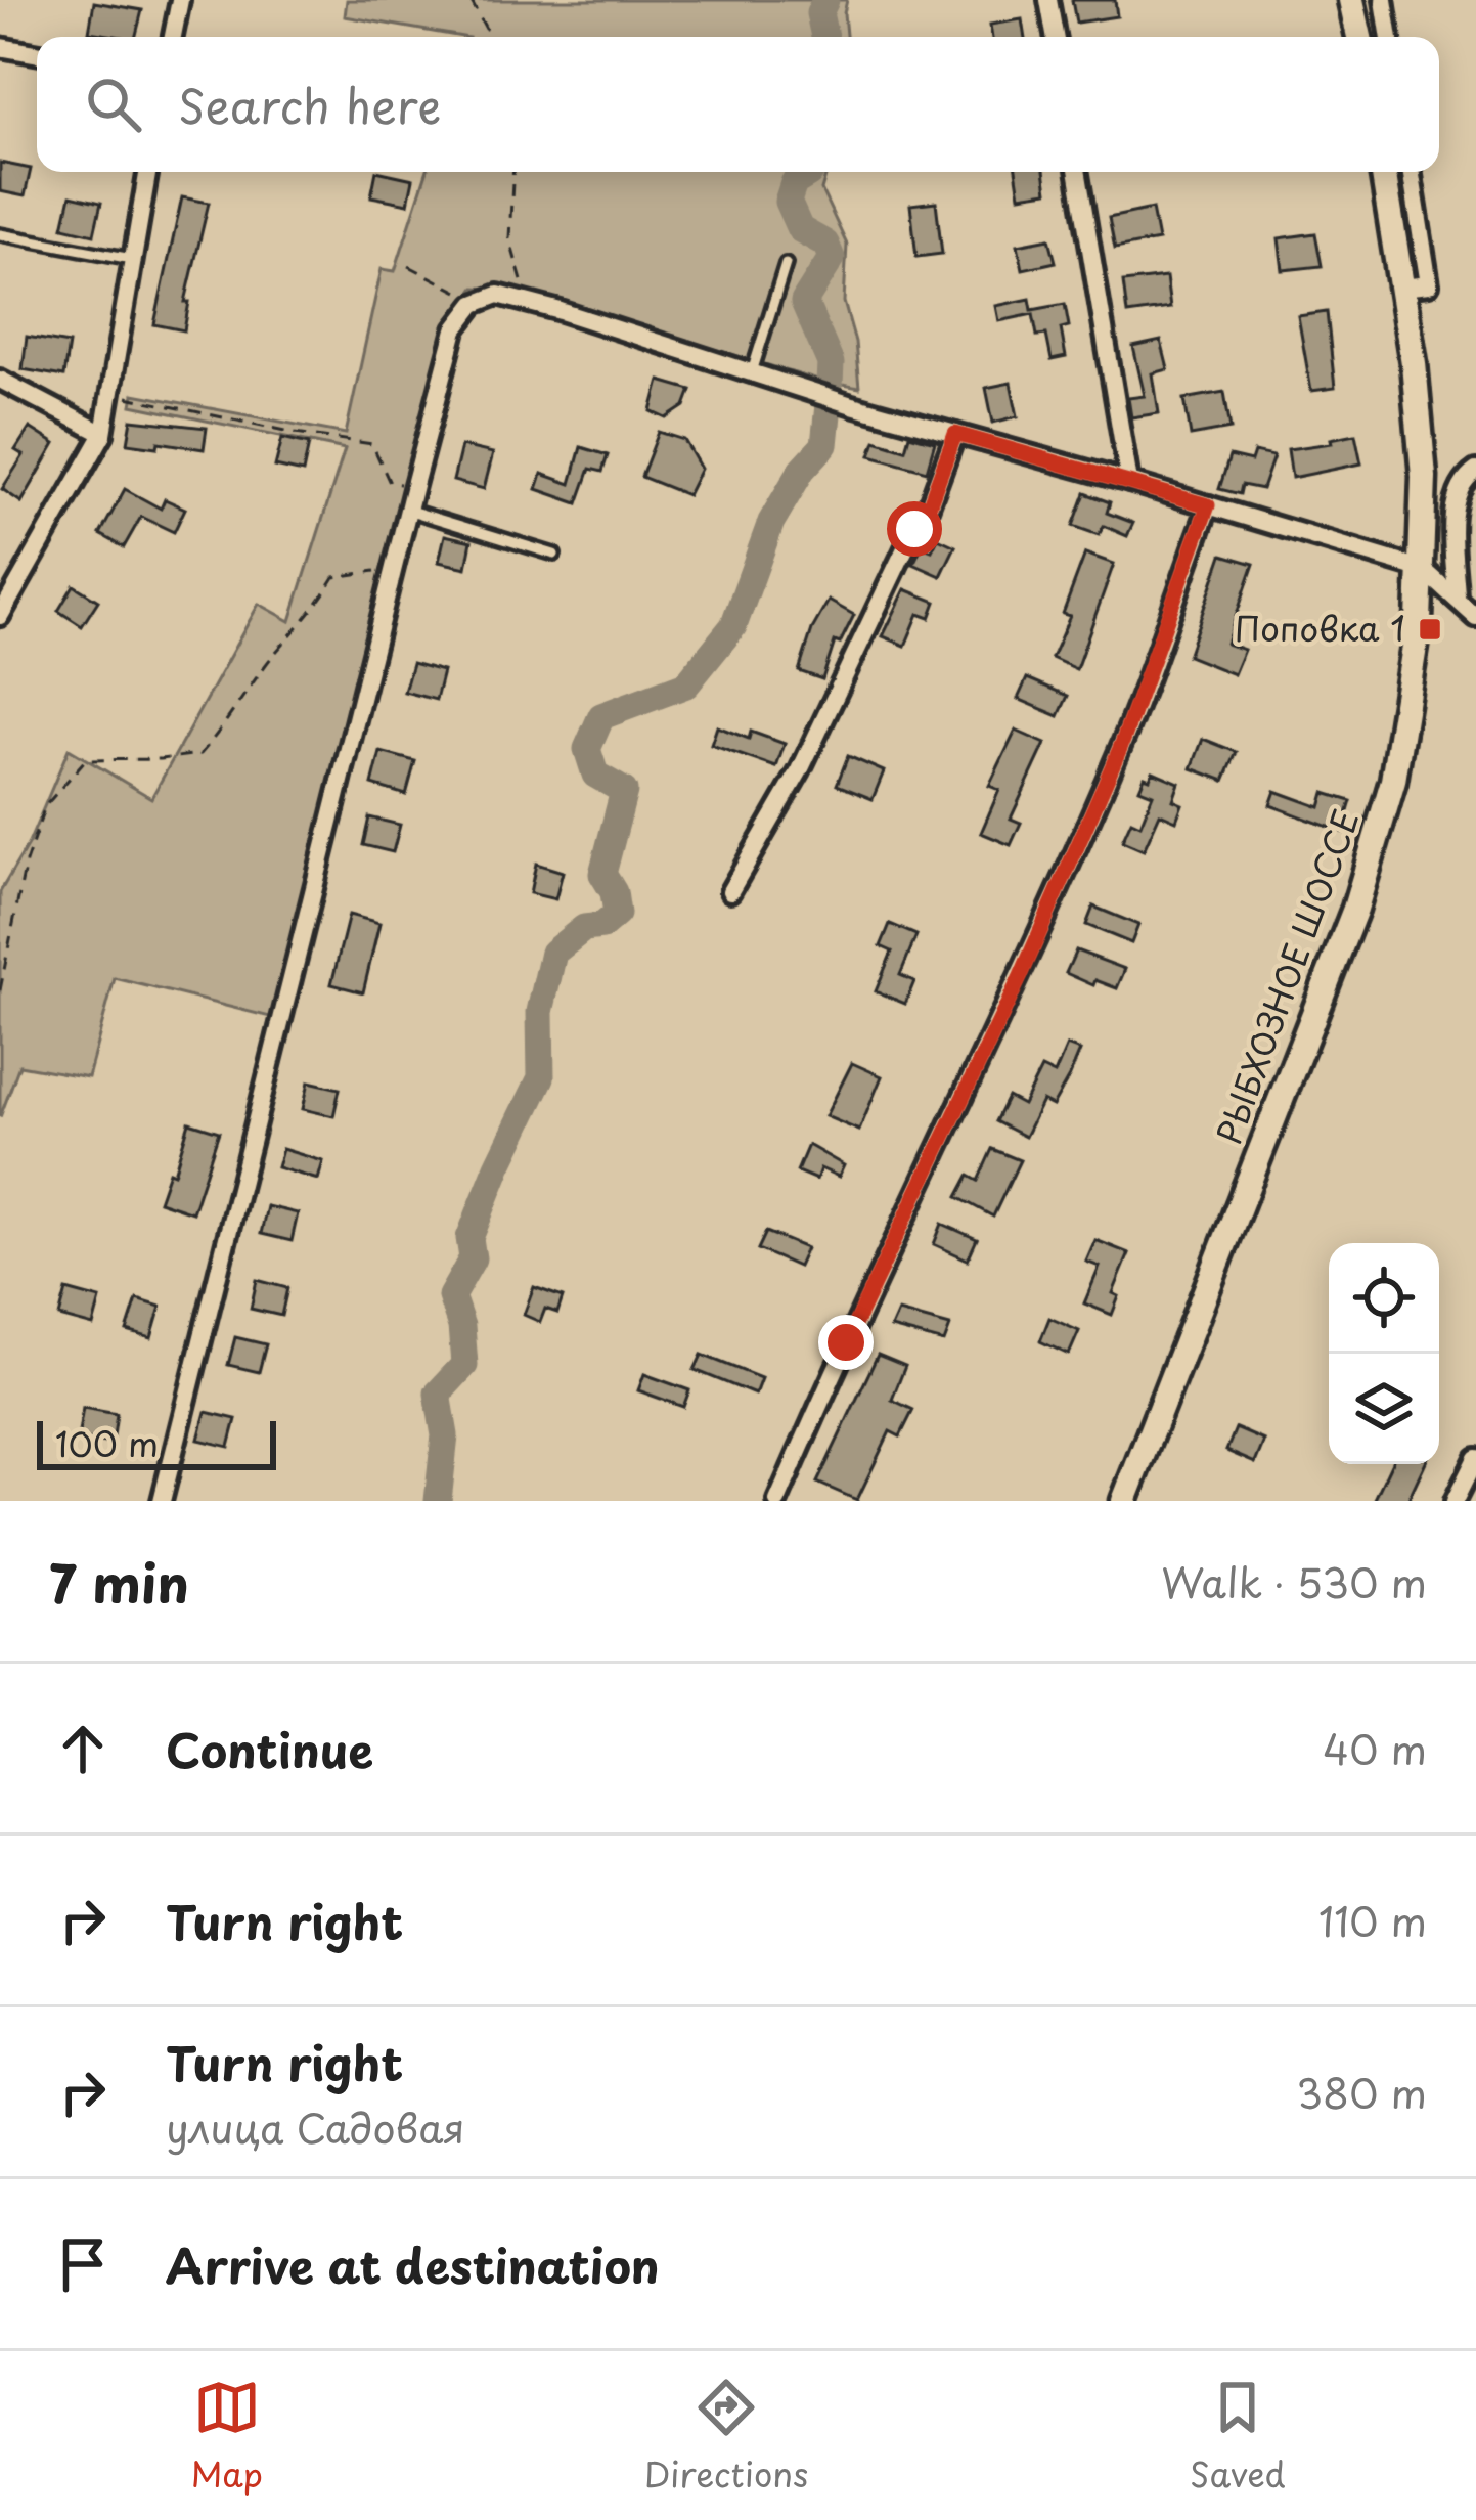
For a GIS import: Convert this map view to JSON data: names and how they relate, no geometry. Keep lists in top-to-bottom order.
{
  "streets": {
    "street": ["РЫБХОЗНОЕ ШОССЕ"]
  },
  "places": {
    "transit": ["Поповка 1"]
  },
  "scale_bar": "100 m",
  "page": {
    "search": "Search here",
    "scale": "100 m",
    "heading": ["7 min", "Walk · 530 m"],
    "list": [
      ["Continue", "40 m"],
      ["Turn right", "110 m"],
      ["Turn right", "улица Садовая", "380 m"],
      "Arrive at destination"
    ],
    "nav": ["Map", "Directions", "Saved"]
  }
}
